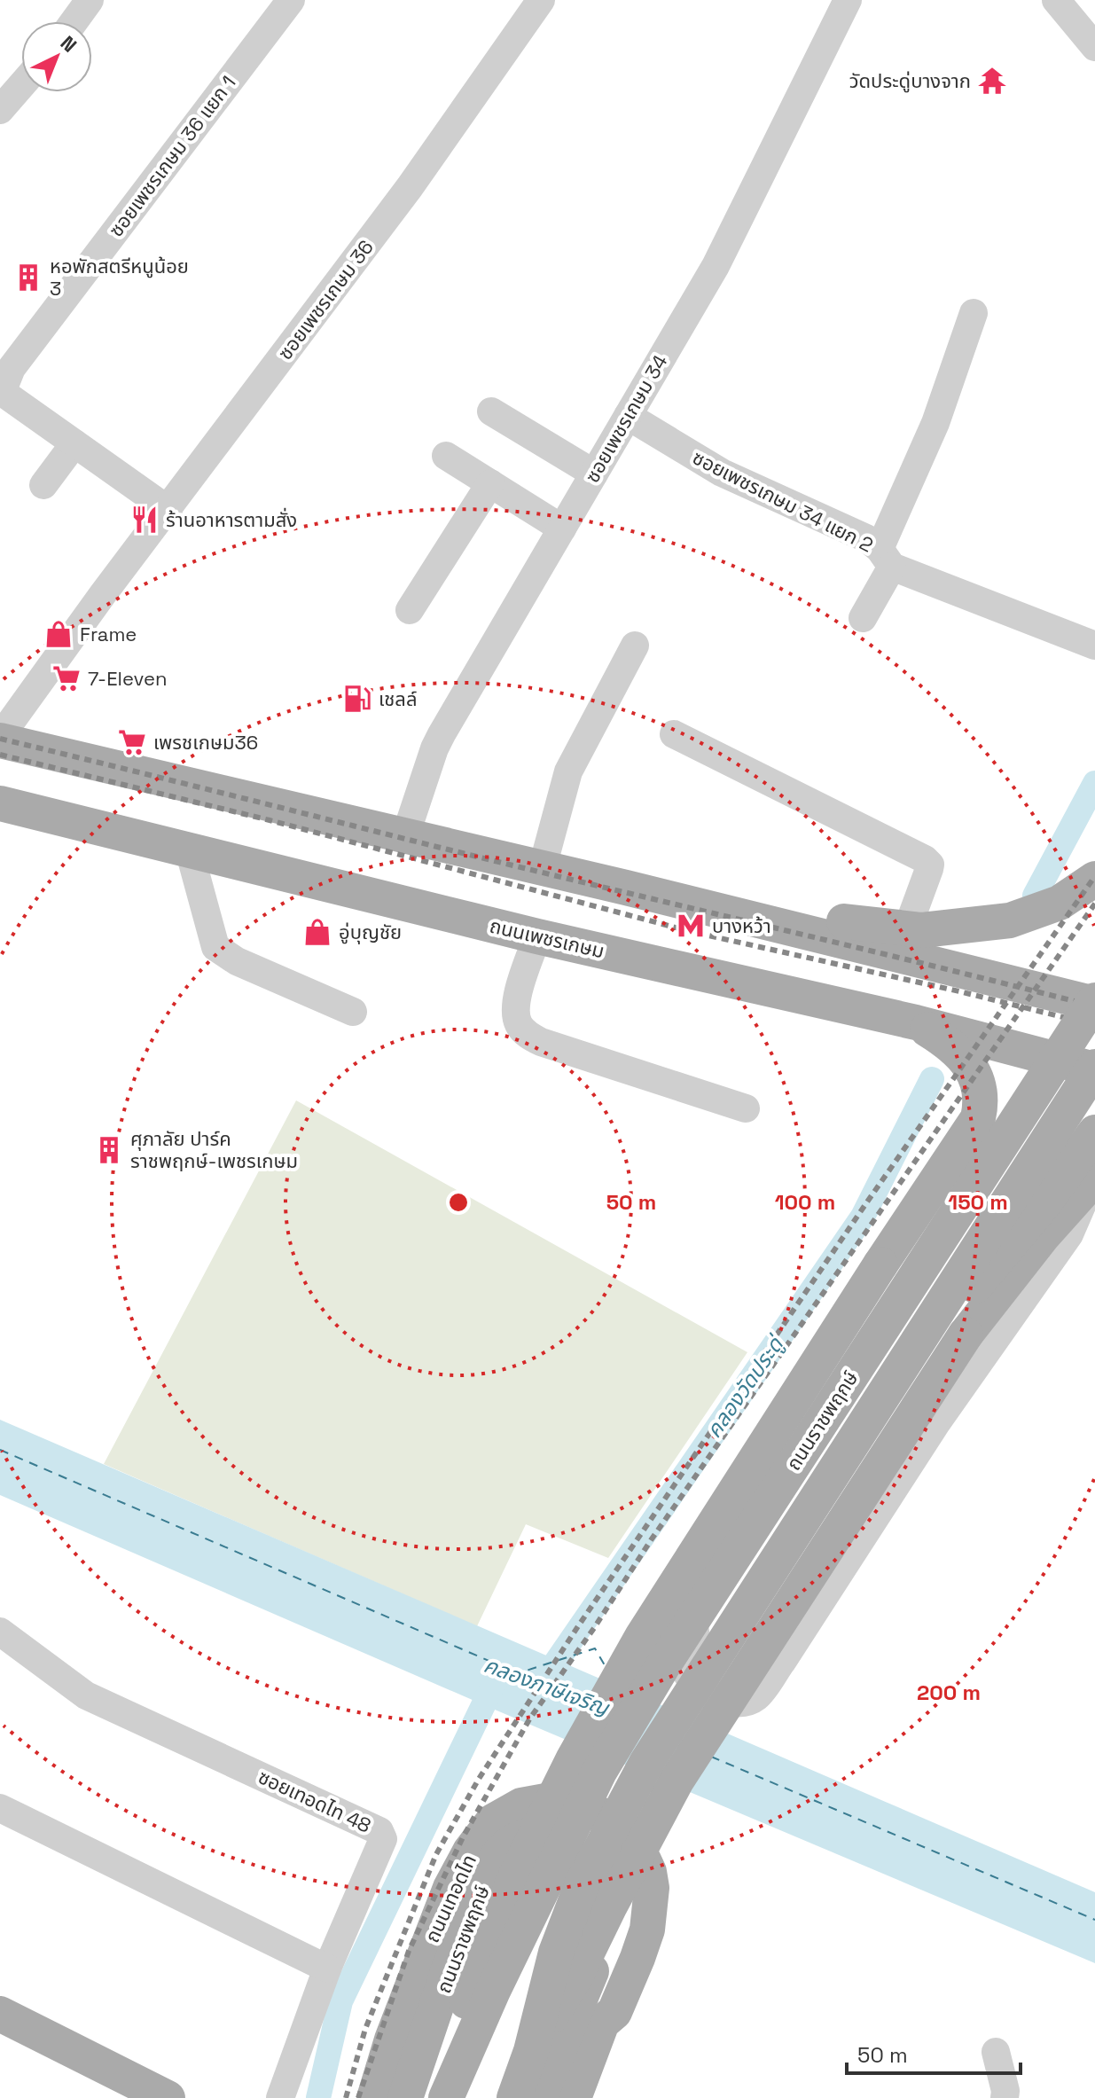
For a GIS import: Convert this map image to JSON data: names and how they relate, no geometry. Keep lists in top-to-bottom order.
{
  "streets": {
    "main road": ["ถนนเพชรเกษม", "ถนนราชพฤกษ์", "ถนนเทอดไท"],
    "street": [
      "ซอยเพชรเกษม 36 แยก 1",
      "ซอยเพชรเกษม 36",
      "ซอยเพชรเกษม 34",
      "ซอยเพชรเกษม 34 แยก 2",
      "ซอยเทอดไท 48"
    ]
  },
  "crossings": [
    ["ซอยเพชรเกษม 36 แยก 1", "ซอยเพชรเกษม 36"],
    ["ซอยเพชรเกษม 34", "ซอยเพชรเกษม 34 แยก 2"],
    ["ถนนเพชรเกษม", "ถนนราชพฤกษ์"]
  ],
  "water": ["คลองวัดประดู่", "คลองภาษีเจริญ"],
  "places": {
    "temple": ["วัดประดู่บางจาก"],
    "building": ["หอพักสตรีหนูน้อย 3", "ศุภาลัย ปาร์ค ราชพฤกษ์-เพชรเกษม"],
    "restaurant": ["ร้านอาหารตามสั่ง"],
    "shop": ["Frame", "อู่บุญชัย"],
    "supermarket": ["7-Eleven", "เพรชเกษม36"],
    "fuel station": ["เชลล์"],
    "metro station": ["บางหว้า"]
  },
  "scale_bar": "50 m",
  "north": "top right",
  "rings": [
    "50 m",
    "100 m",
    "150 m",
    "200 m"
  ]
}
